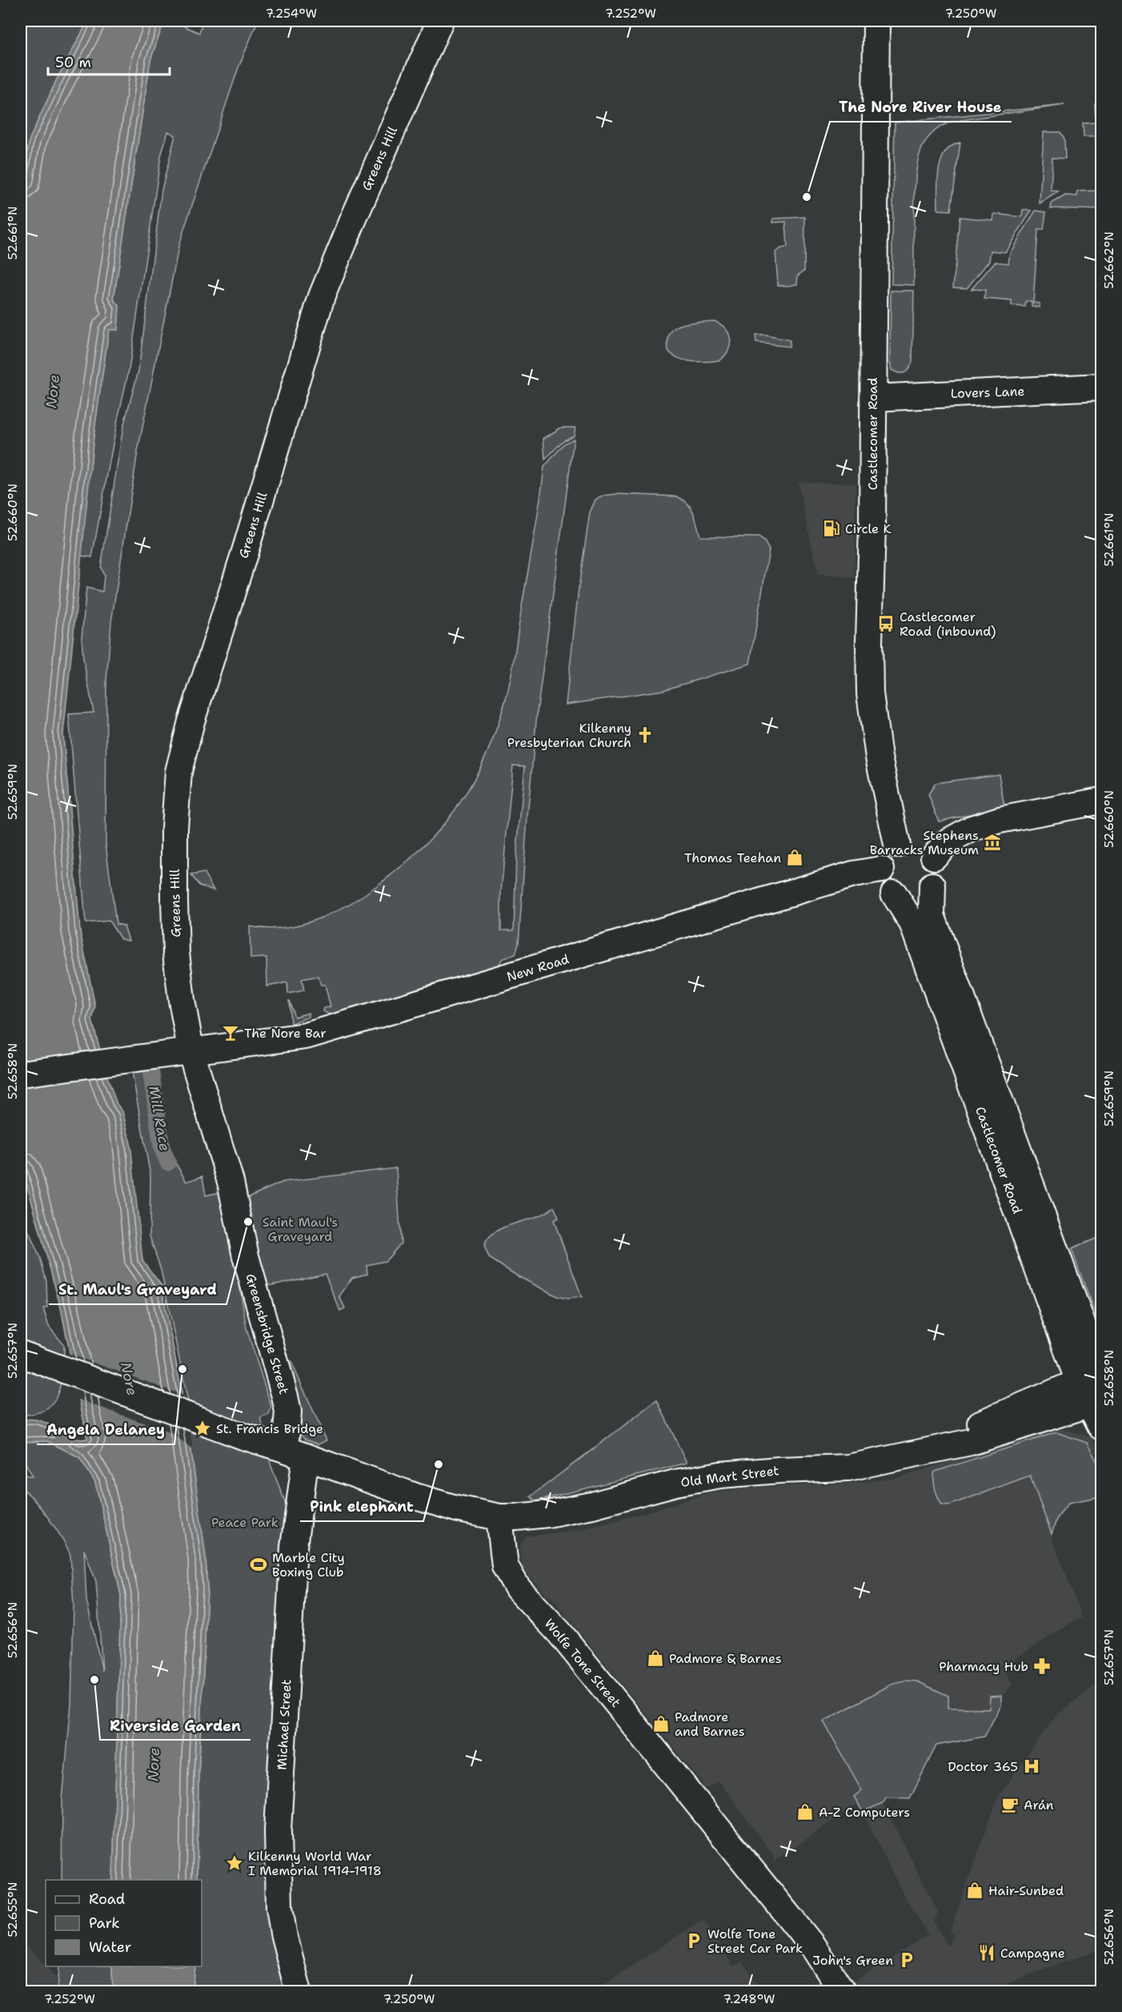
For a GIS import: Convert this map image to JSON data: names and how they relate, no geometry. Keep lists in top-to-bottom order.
{
  "streets": {
    "main road": [
      "Greens Hill",
      "Lovers Lane",
      "Castlecomer Road",
      "New Road",
      "Greensbridge Street",
      "Old Mart Street",
      "Wolfe Tone Street",
      "Michael Street"
    ]
  },
  "crossings": [
    ["Greens Hill", "New Road"],
    ["Greens Hill", "Greensbridge Street"],
    ["Lovers Lane", "Castlecomer Road"],
    ["Castlecomer Road", "New Road"],
    ["Castlecomer Road", "Old Mart Street"],
    ["New Road", "Greensbridge Street"],
    ["Greensbridge Street", "Michael Street"],
    ["Old Mart Street", "Wolfe Tone Street"]
  ],
  "water": ["Nore", "Mill Race"],
  "parks": ["Saint Maul's Graveyard", "Peace Park"],
  "places": {
    "other": [
      "The Nore River House",
      "St. Maul's Graveyard",
      "Angela Delaney",
      "Pink elephant",
      "Riverside Garden"
    ],
    "fuel station": ["Circle K"],
    "bus stop": ["Castlecomer Road (inbound)"],
    "church": ["Kilkenny Presbyterian Church"],
    "museum": ["Stephens Barracks Museum"],
    "shop": [
      "Thomas Teehan",
      "Padmore & Barnes",
      "Padmore and Barnes",
      "A-Z Computers",
      "Hair-Sunbed"
    ],
    "bar": ["The Nore Bar"],
    "place": ["St. Francis Bridge", "Kilkenny World War I Memorial 1914-1918"],
    "sports": ["Marble City Boxing Club"],
    "pharmacy": ["Pharmacy Hub"],
    "hospital": ["Doctor 365"],
    "cafe": ["Arán"],
    "parking": ["Wolfe Tone Street Car Park", "John's Green"],
    "restaurant": ["Campagne"]
  },
  "legend": ["Road", "Park", "Water"],
  "scale_bar": "50 m",
  "coordinates": [
    "7.254°W",
    "7.252°W",
    "7.250°W",
    "52.661°N",
    "52.662°N",
    "52.660°N",
    "52.659°N",
    "52.658°N",
    "52.657°N",
    "52.656°N",
    "52.655°N",
    "7.248°W"
  ]
}
